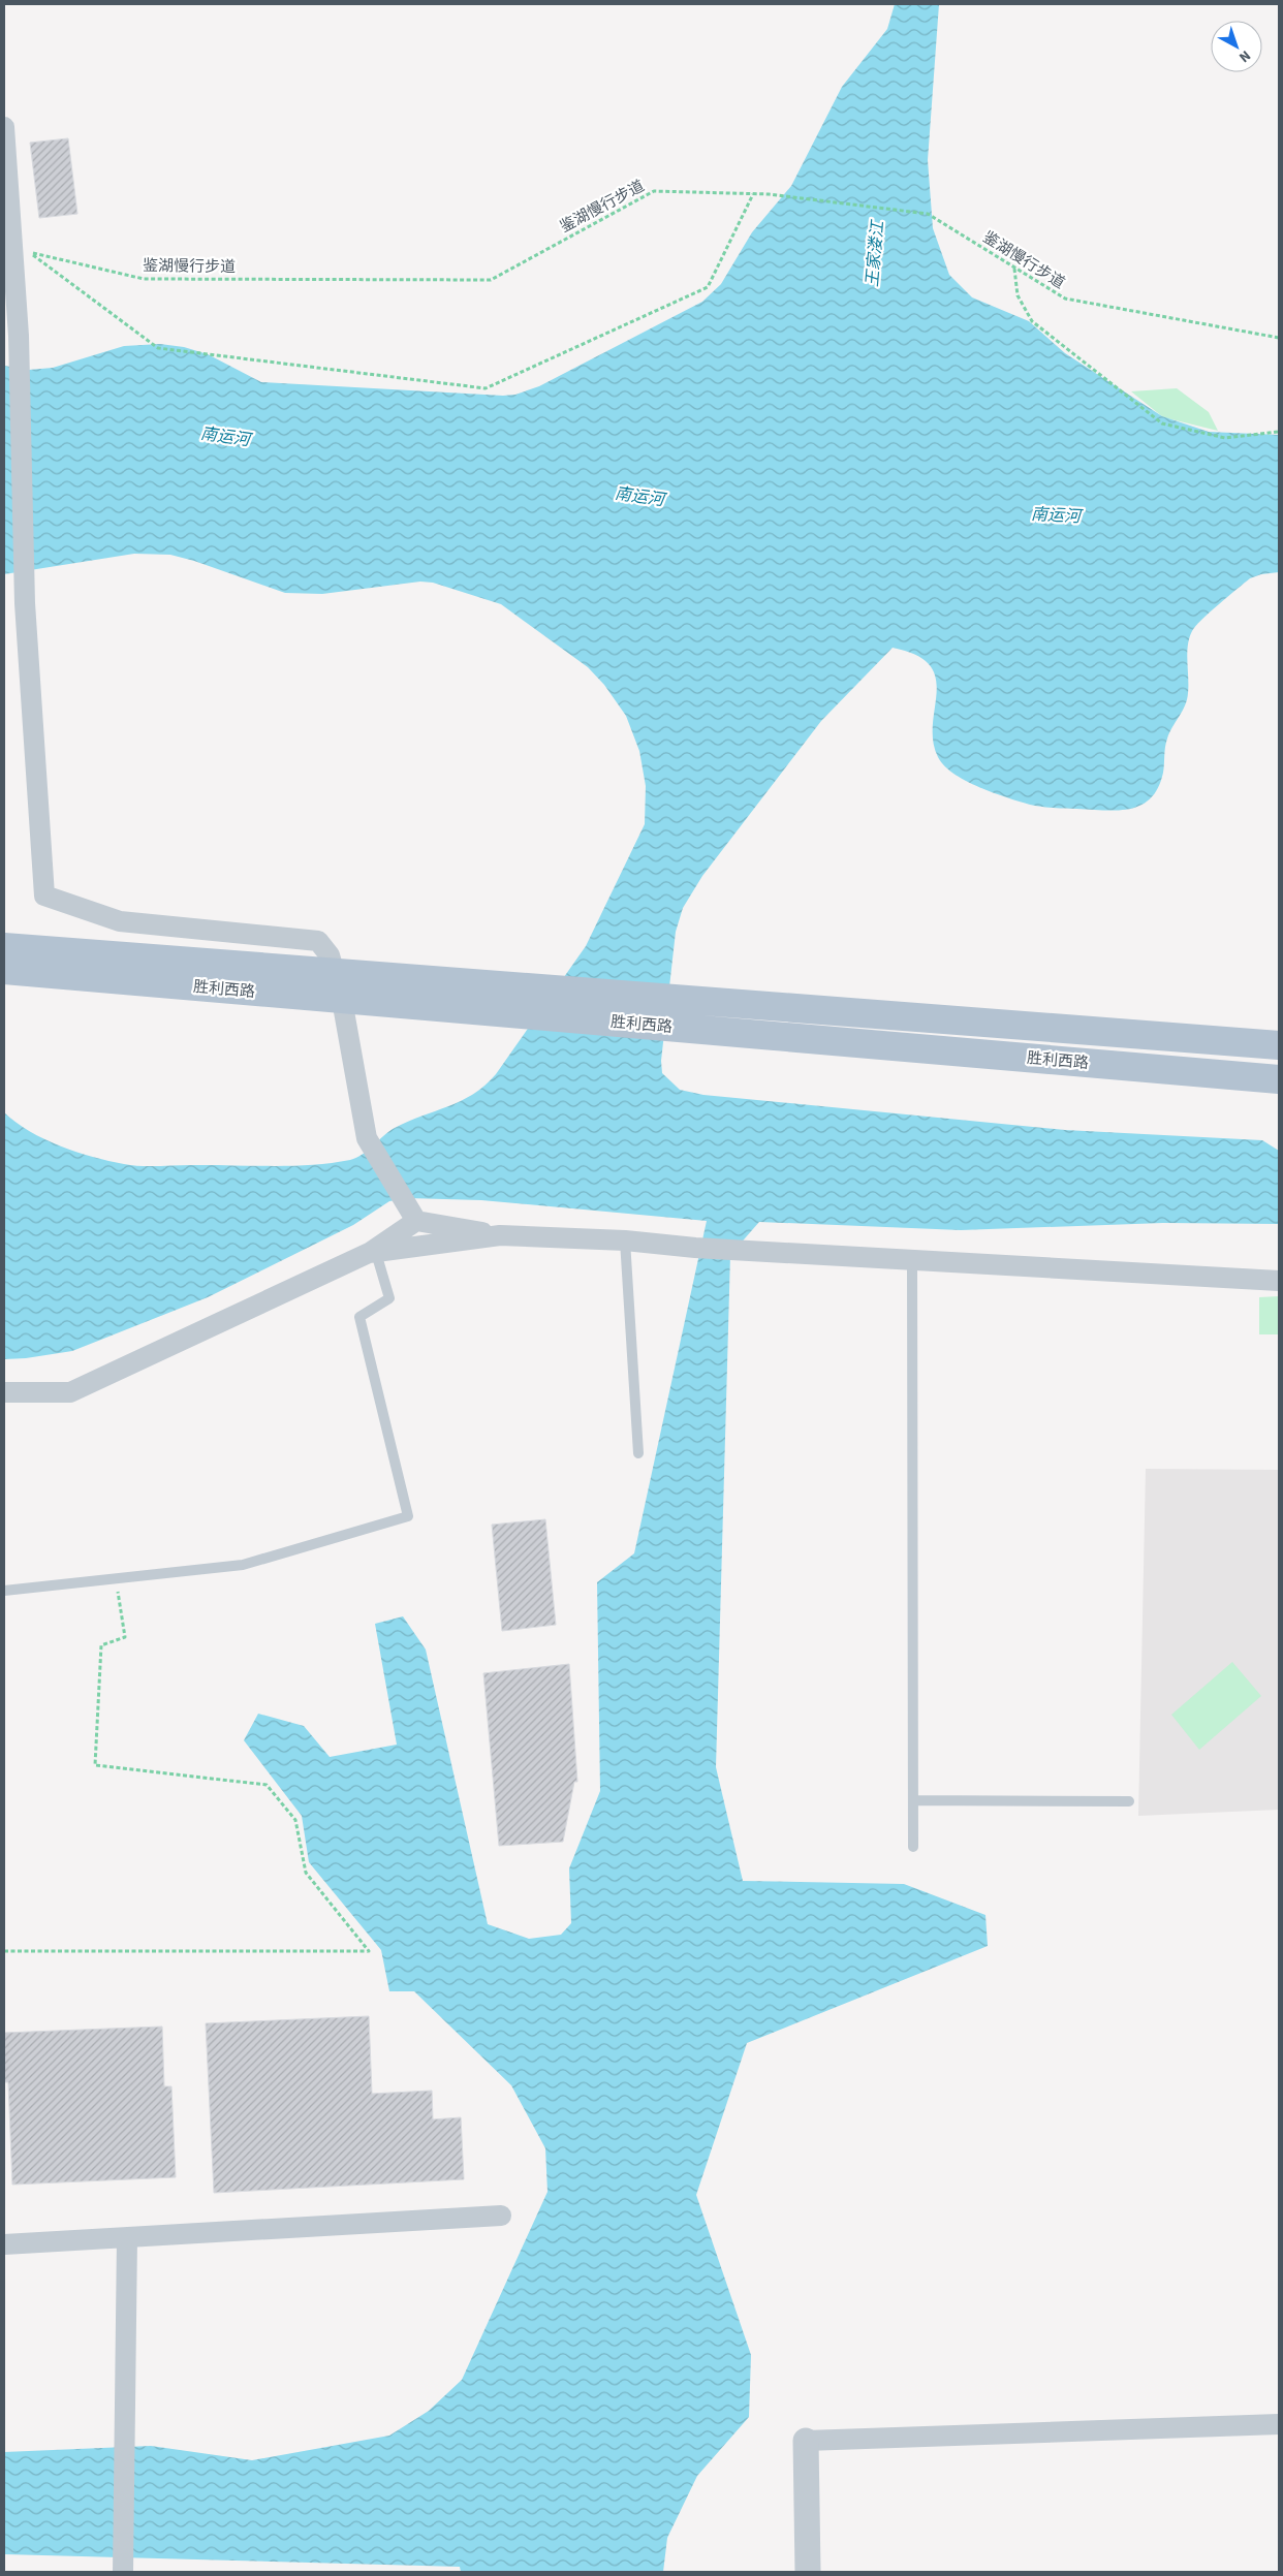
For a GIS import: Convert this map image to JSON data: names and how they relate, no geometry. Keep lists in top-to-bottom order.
{
  "streets": {
    "main road": ["胜利西路"],
    "path": ["鉴湖慢行步道"]
  },
  "water": ["王家溇江", "南运河"],
  "north": "bottom right"
}
